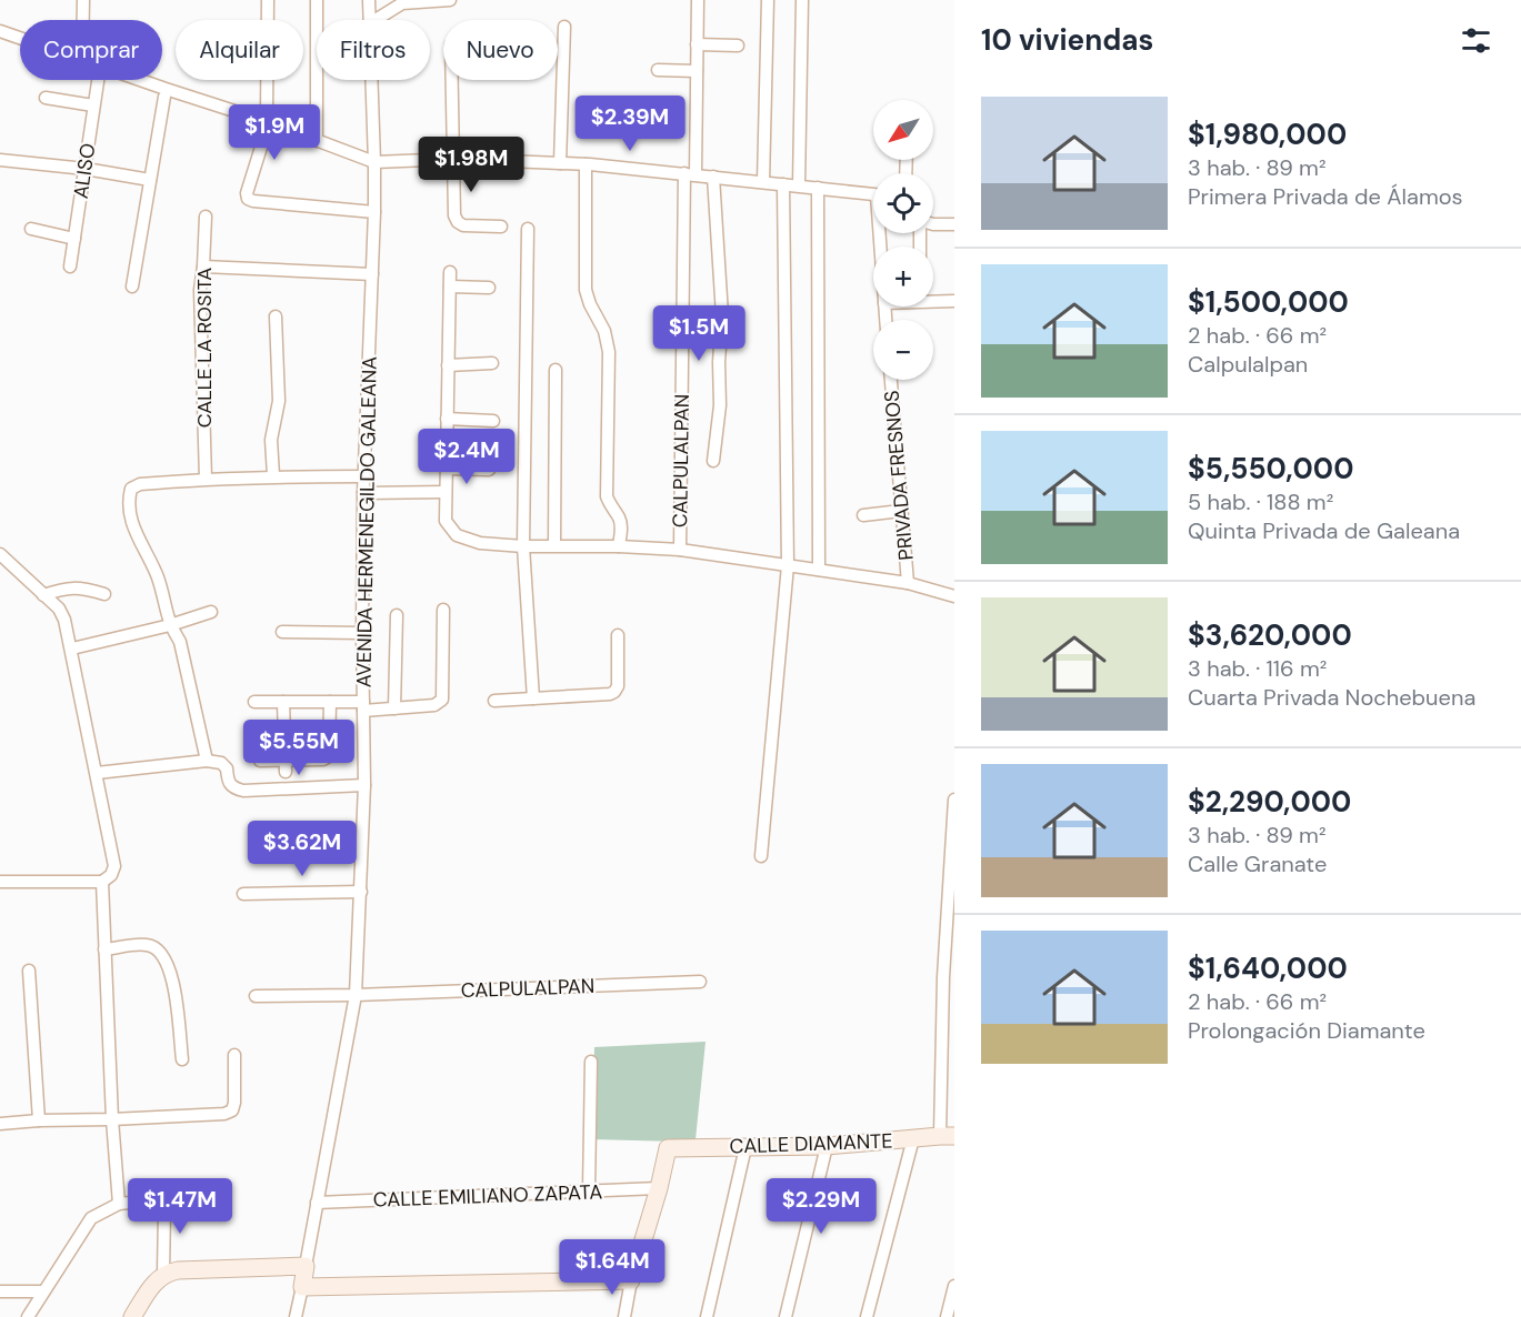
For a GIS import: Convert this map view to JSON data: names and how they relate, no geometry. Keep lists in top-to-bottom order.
{
  "streets": {
    "street": [
      "ALISO",
      "CALLE LA ROSITA",
      "CALPULALPAN",
      "PRIVADA FRESNOS",
      "AVENIDA HERMENEGILDO GALEANA",
      "CALLE DIAMANTE",
      "CALLE EMILIANO ZAPATA"
    ]
  },
  "crossings": [
    ["CALPULALPAN", "AVENIDA HERMENEGILDO GALEANA"],
    ["AVENIDA HERMENEGILDO GALEANA", "CALLE EMILIANO ZAPATA"],
    ["CALLE DIAMANTE", "CALLE EMILIANO ZAPATA"]
  ],
  "north": "bottom left",
  "page": {
    "heading": "10 viviendas",
    "chip": [
      "Comprar",
      "Alquilar",
      "Filtros",
      "Nuevo"
    ],
    "list": [
      {
        "name": "$1,980,000",
        "note": "3 hab. · 89 m² · Primera Privada de Álamos"
      },
      {
        "name": "$1,500,000",
        "note": "2 hab. · 66 m² · Calpulalpan"
      },
      {
        "name": "$5,550,000",
        "note": "5 hab. · 188 m² · Quinta Privada de Galeana"
      },
      {
        "name": "$3,620,000",
        "note": "3 hab. · 116 m² · Cuarta Privada Nochebuena"
      },
      {
        "name": "$2,290,000",
        "note": "3 hab. · 89 m² · Calle Granate"
      },
      {
        "name": "$1,640,000",
        "note": "2 hab. · 66 m² · Prolongación Diamante"
      }
    ],
    "price": [
      "$2.39M",
      "$1.9M",
      "$1.98M",
      "$1.5M",
      "$2.4M",
      "$5.55M",
      "$3.62M",
      "$1.47M",
      "$2.29M",
      "$1.64M"
    ],
    "map_buttons": ["+", "−"]
  }
}
